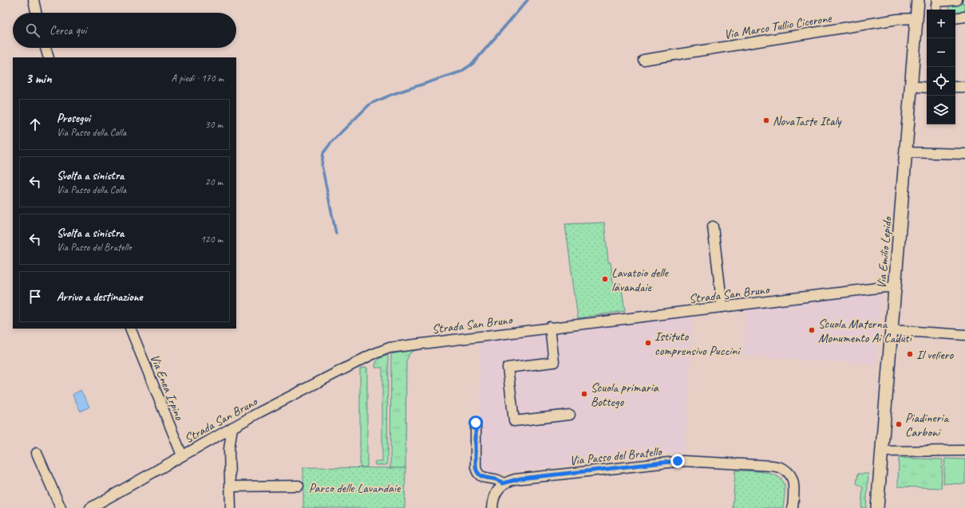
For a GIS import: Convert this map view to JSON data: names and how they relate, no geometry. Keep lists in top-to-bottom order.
{
  "streets": {
    "main road": ["Via Emilio Lepido"],
    "street": [
      "Via Marco Tullio Cicerone",
      "Strada San Bruno",
      "Via Enea Irpino",
      "Via Passo del Bratello"
    ]
  },
  "crossings": [
    ["Via Marco Tullio Cicerone", "Via Emilio Lepido"],
    ["Via Emilio Lepido", "Strada San Bruno"],
    ["Strada San Bruno", "Via Enea Irpino"]
  ],
  "parks": ["Parco delle Lavandaie"],
  "places": [
    "NovaTaste Italy",
    "Lavatoio delle lavandaie",
    "Scuola Materna Monumento Ai Caduti",
    "Istituto comprensivo Puccini",
    "Il veliero",
    "Scuola primaria Bottego",
    "Piadineria Carboni"
  ],
  "page": {
    "map_buttons": ["+", "−"],
    "search": "Cerca qui",
    "heading": ["3 min", "A piedi · 170 m"],
    "list": [
      ["Prosegui", "Via Passo della Colla", "30 m"],
      ["Svolta a sinistra", "Via Passo della Colla", "20 m"],
      ["Svolta a sinistra", "Via Passo del Bratello", "120 m"],
      "Arrivo a destinazione"
    ]
  }
}
